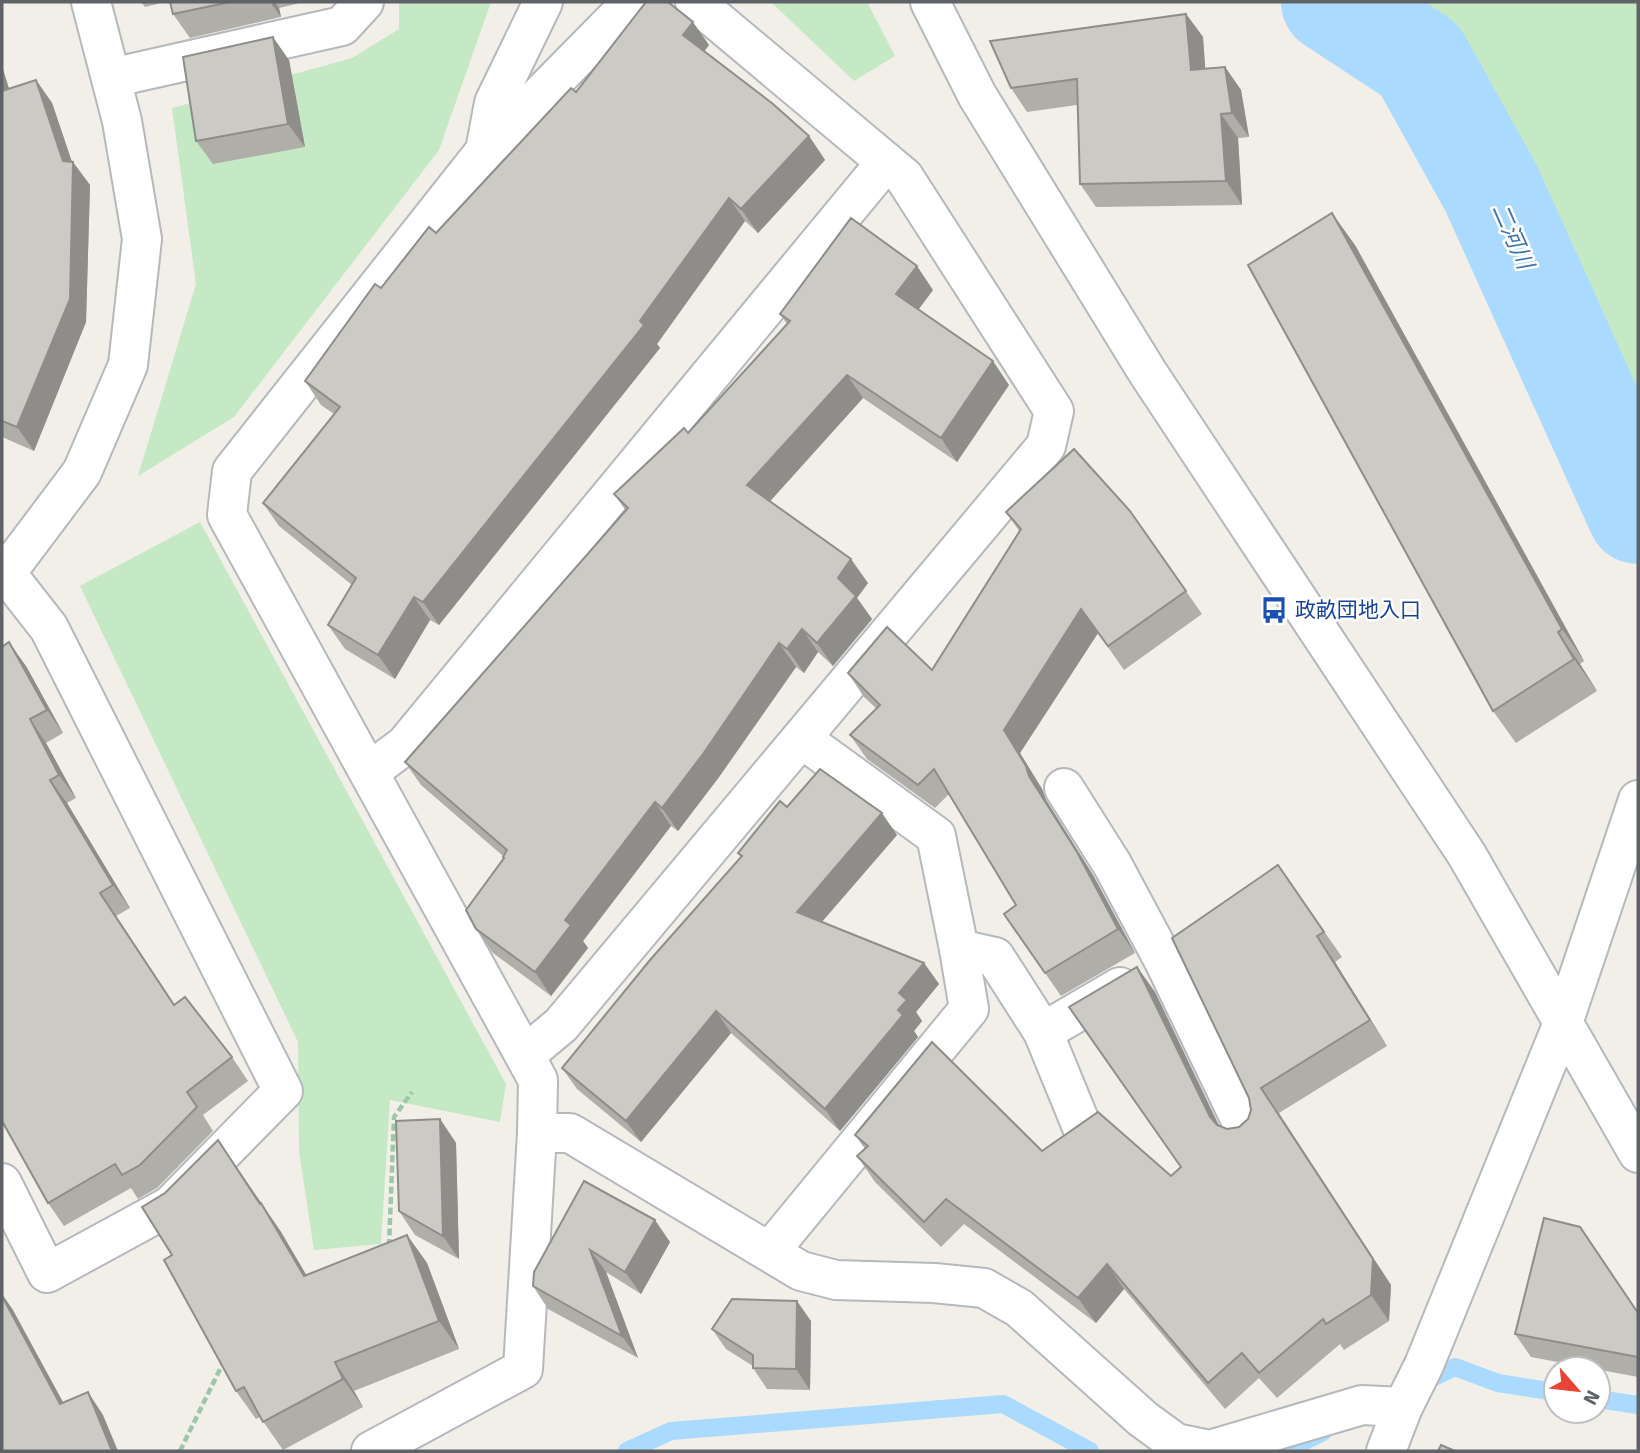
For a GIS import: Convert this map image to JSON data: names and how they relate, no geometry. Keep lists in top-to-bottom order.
{
  "water": ["二河川"],
  "places": {
    "bus stop": ["政畝団地入口"]
  },
  "north": "bottom right"
}
